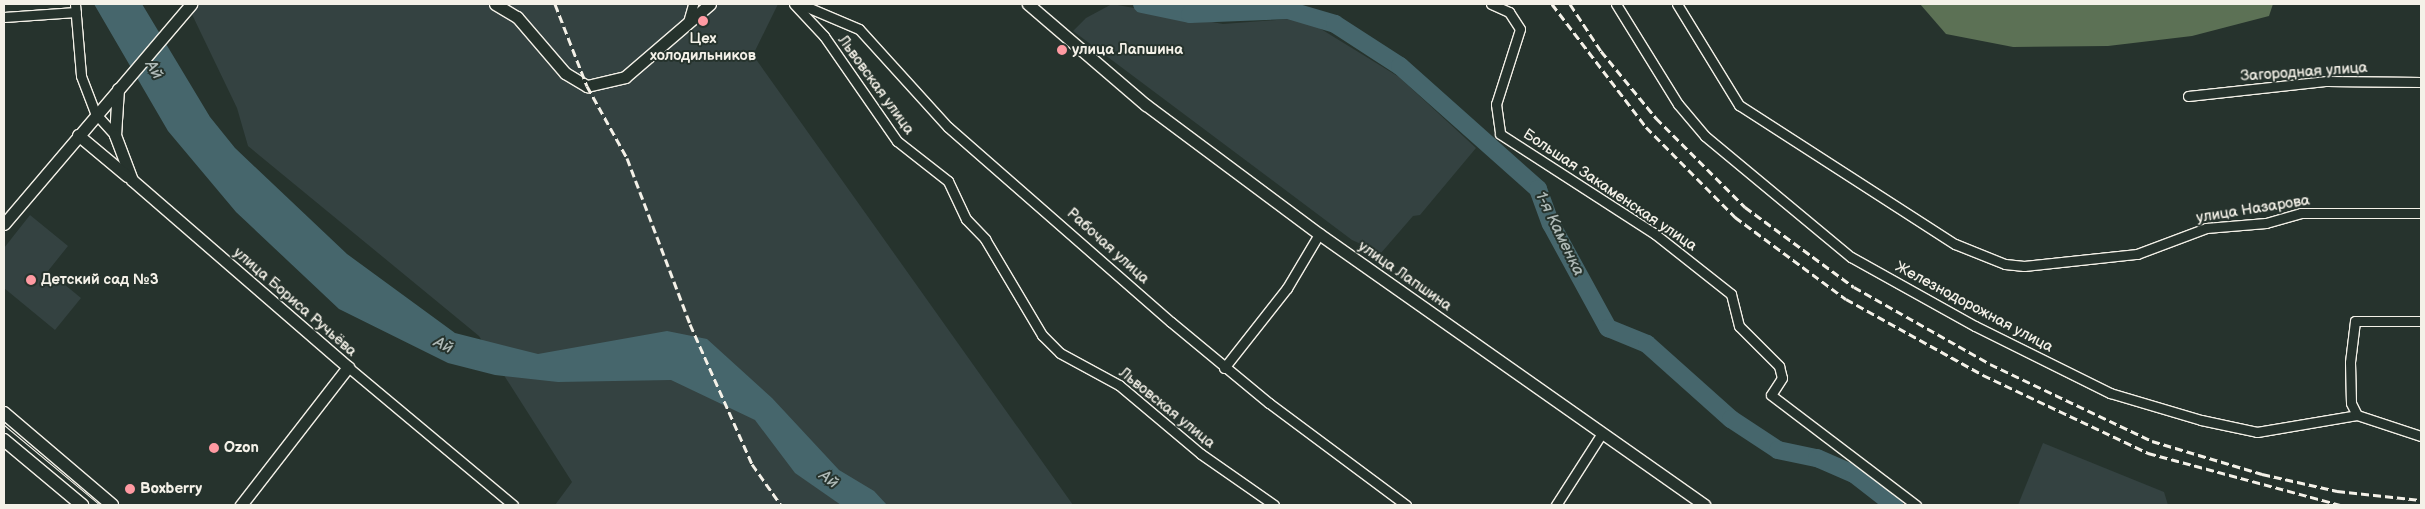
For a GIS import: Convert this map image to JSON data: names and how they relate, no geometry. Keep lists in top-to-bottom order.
{
  "streets": {
    "street": [
      "Загородная улица",
      "Львовская улица",
      "Большая Закаменская улица",
      "улица Назарова",
      "Рабочая улица",
      "улица Лапшина",
      "улица Бориса Ручьёва",
      "Железнодорожная улица"
    ]
  },
  "water": ["Ай", "1-я Каменка"],
  "places": [
    "Цех холодильников",
    "улица Лапшина",
    "Детский сад №3",
    "Ozon",
    "Boxberry"
  ]
}
